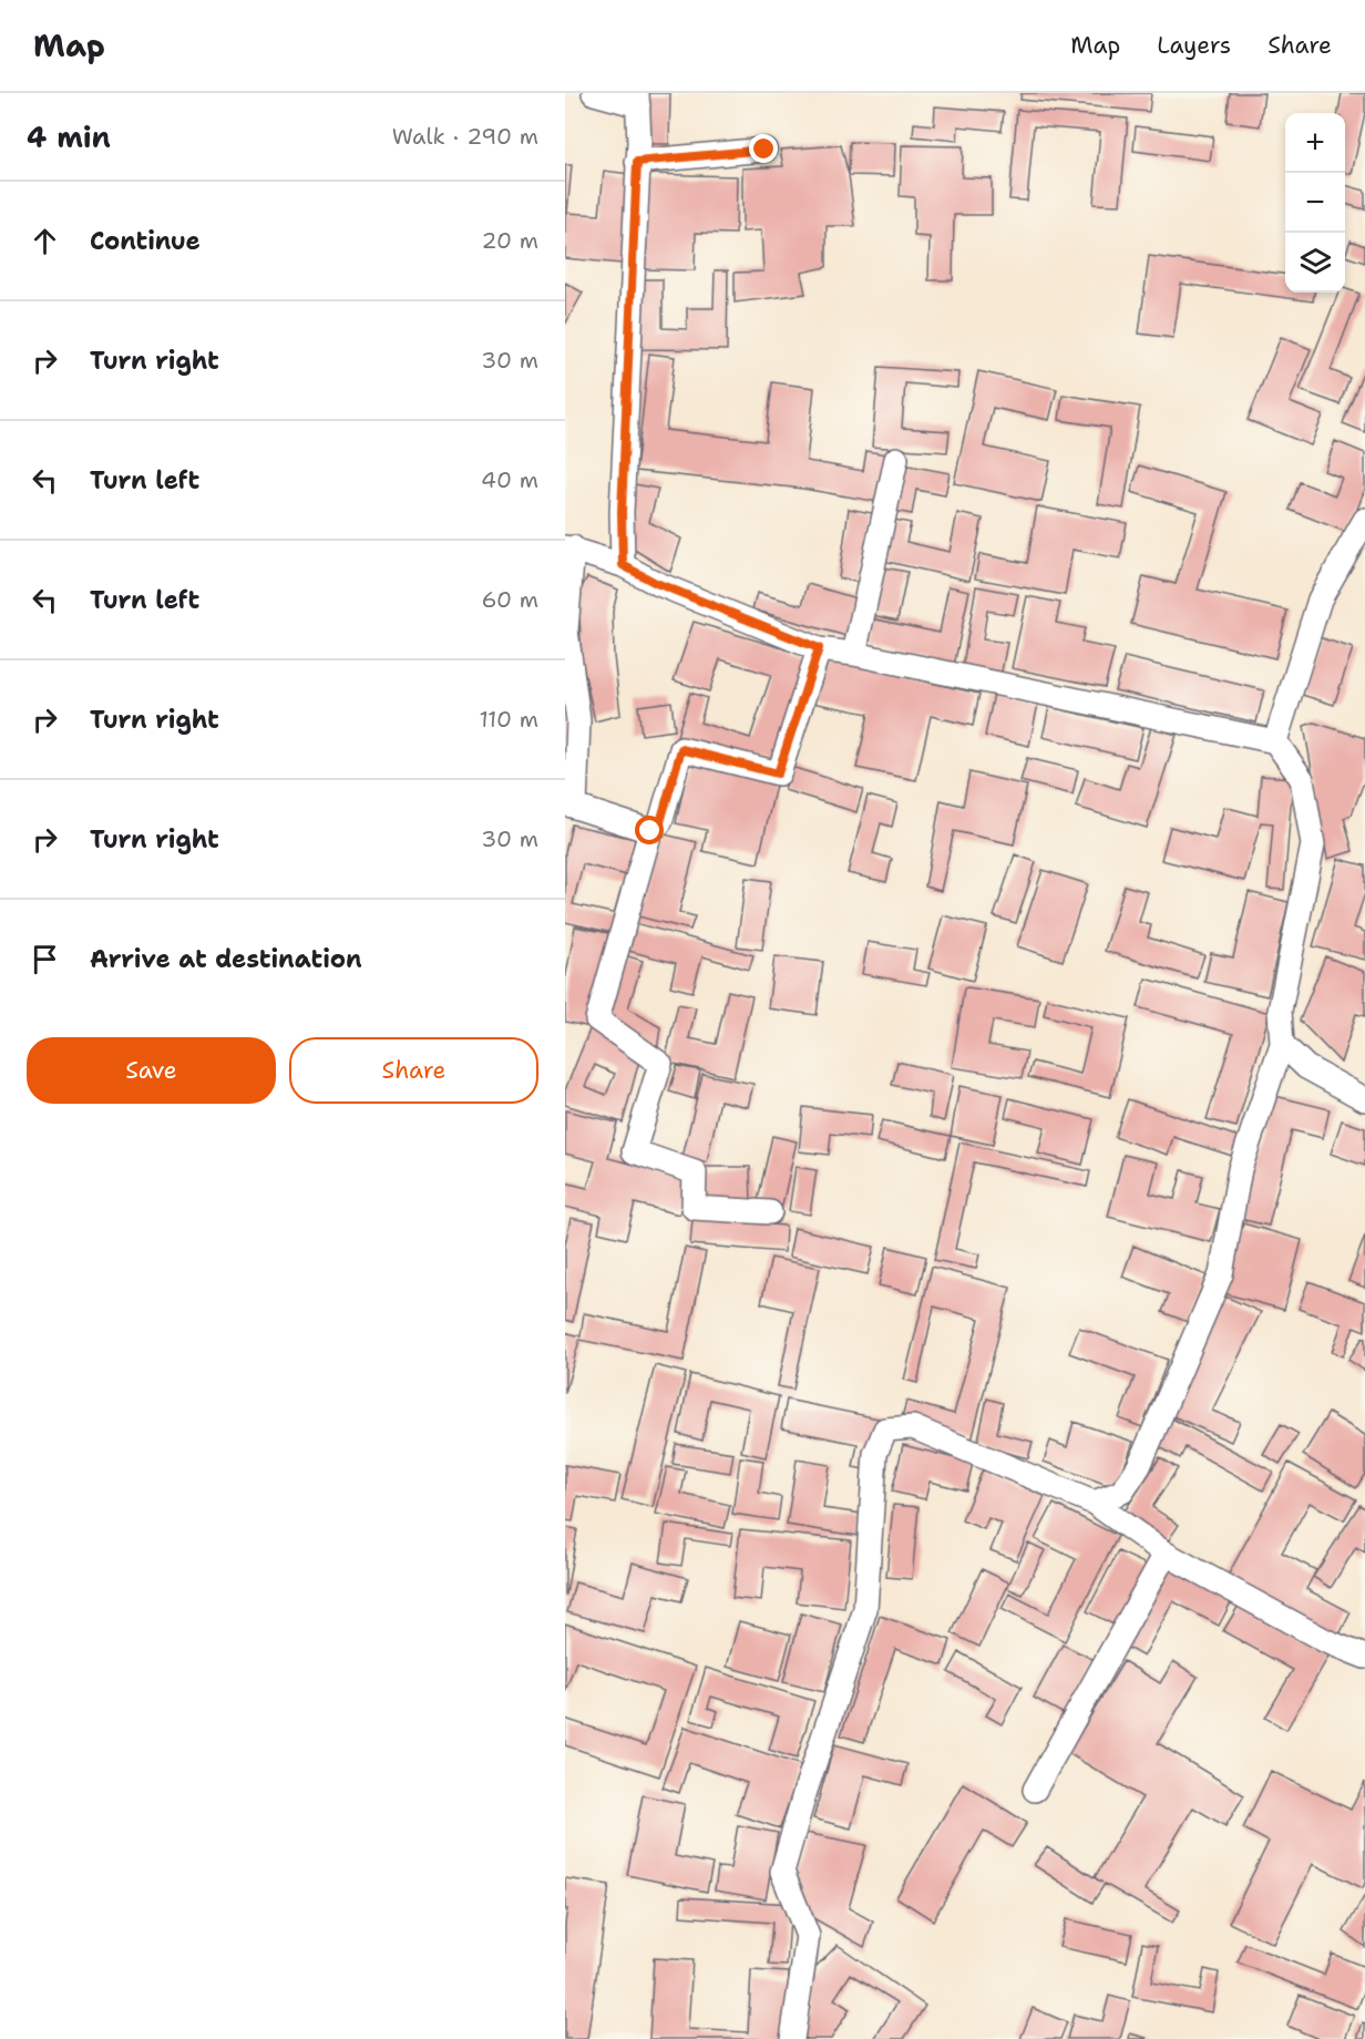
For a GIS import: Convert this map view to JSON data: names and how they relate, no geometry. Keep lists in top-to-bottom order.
{
  "page": {
    "header": "Map",
    "nav": ["Map", "Layers", "Share"],
    "heading": ["4 min", "Walk · 290 m"],
    "map_buttons": ["+", "−"],
    "list": [
      ["Continue", "20 m"],
      ["Turn right", "30 m"],
      ["Turn left", "40 m"],
      ["Turn left", "60 m"],
      ["Turn right", "110 m"],
      ["Turn right", "30 m"],
      "Arrive at destination"
    ],
    "buttons": ["Save", "Share"]
  }
}
